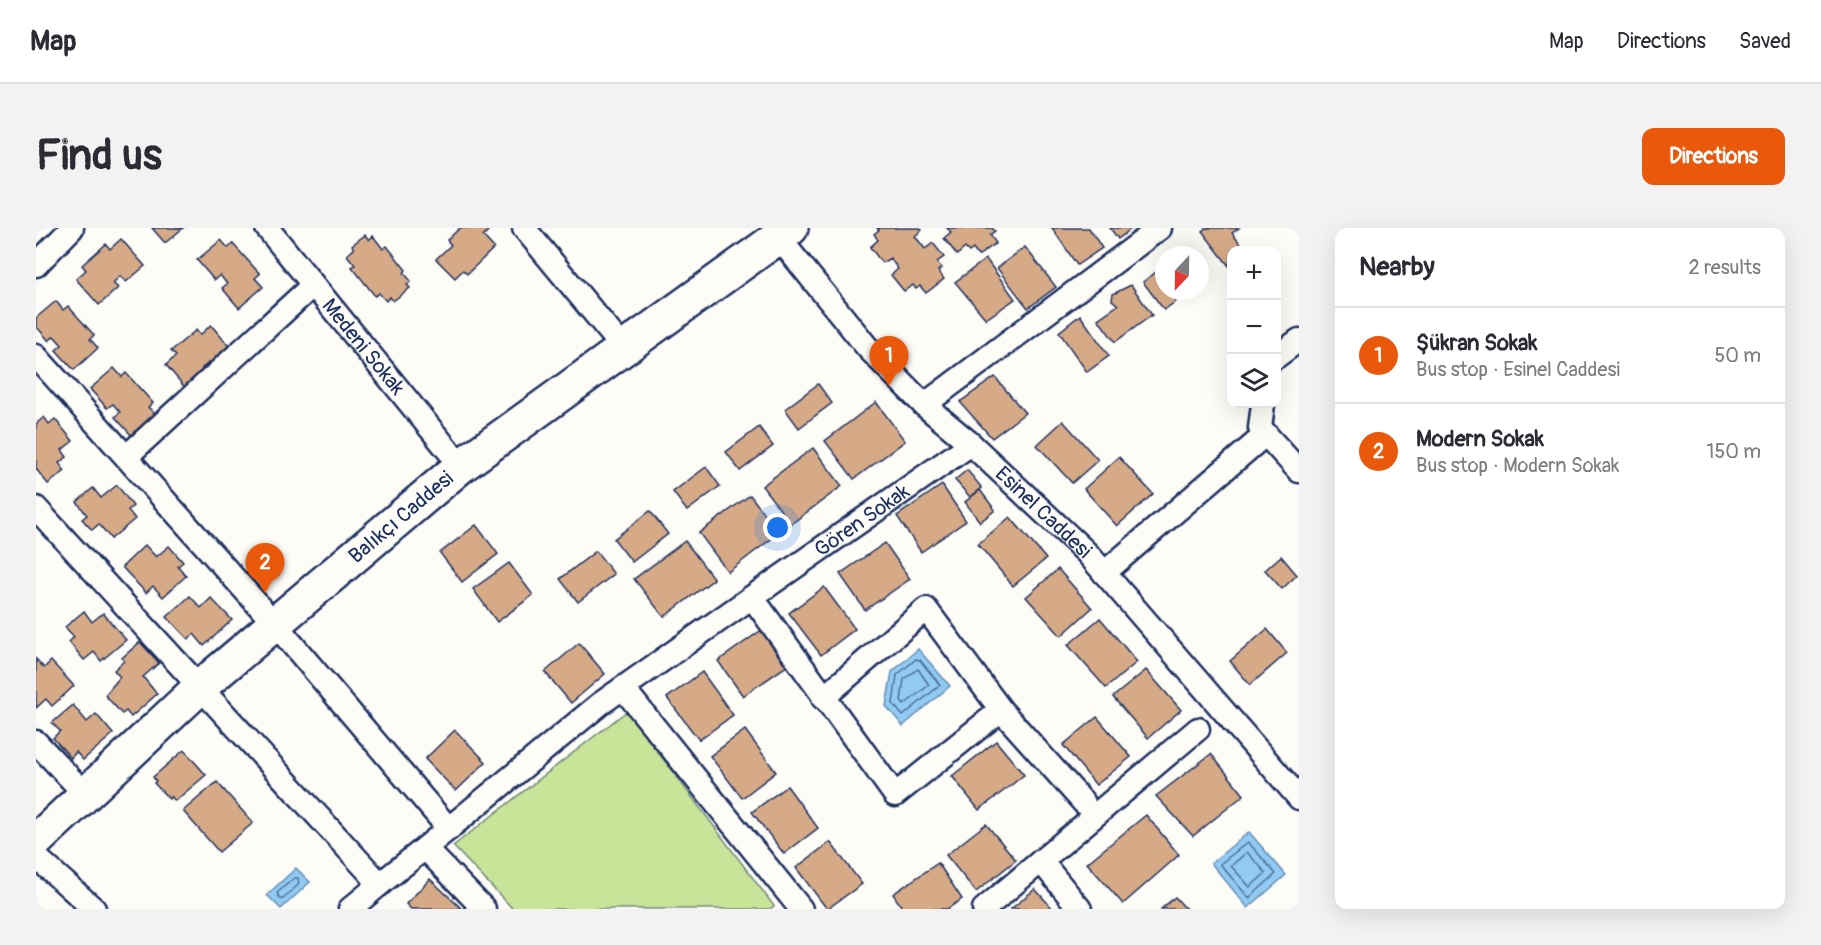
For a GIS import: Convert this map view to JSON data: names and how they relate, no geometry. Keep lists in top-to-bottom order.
{
  "streets": {
    "main road": ["Balıkçı Caddesi"],
    "street": ["Medeni Sokak", "Esinel Caddesi", "Gören Sokak"]
  },
  "crossings": [
    ["Medeni Sokak", "Balıkçı Caddesi"],
    ["Esinel Caddesi", "Balıkçı Caddesi"],
    ["Esinel Caddesi", "Gören Sokak"]
  ],
  "north": "bottom",
  "page": {
    "header": "Map",
    "nav": ["Map", "Directions", "Saved"],
    "buttons": "Directions",
    "title": "Find us",
    "heading": ["Nearby", "2 results"],
    "map_buttons": ["+", "−"],
    "list": [
      {
        "mark": "1",
        "name": "Şükran Sokak",
        "note": "Bus stop · Esinel Caddesi",
        "value": "50 m"
      },
      {
        "mark": "2",
        "name": "Modern Sokak",
        "note": "Bus stop · Modern Sokak",
        "value": "150 m"
      }
    ],
    "pins": ["1", "2"]
  }
}
